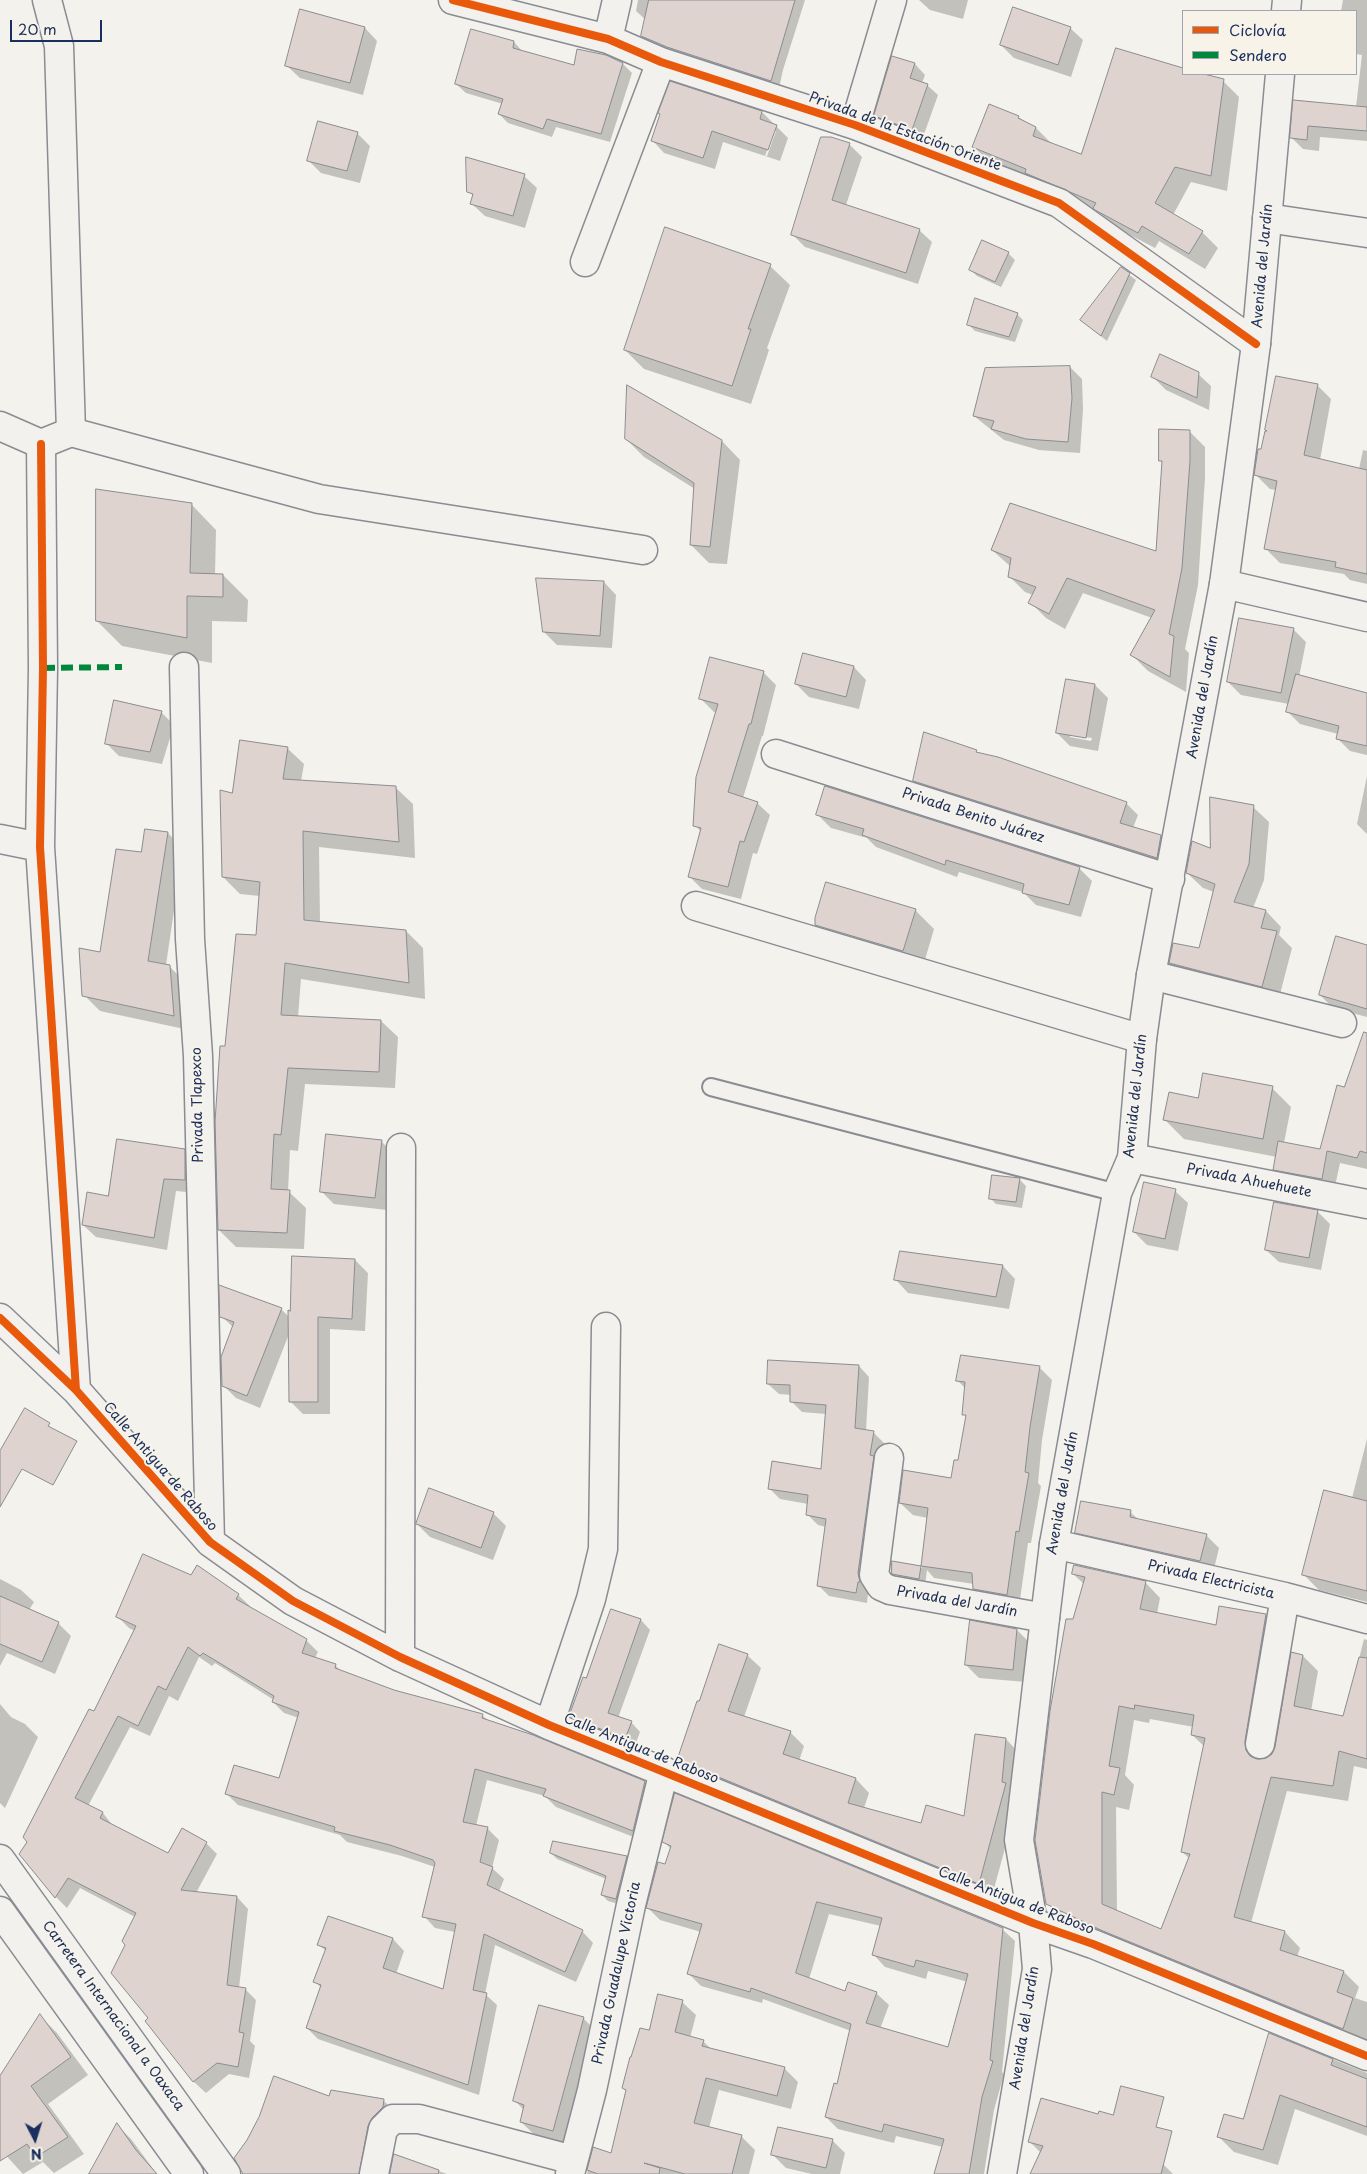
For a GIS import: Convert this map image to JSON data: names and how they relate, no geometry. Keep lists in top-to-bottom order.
{
  "streets": {
    "street": [
      "Privada de la Estación Oriente",
      "Avenida del Jardín",
      "Privada Benito Juárez",
      "Privada Tlapexco",
      "Privada Ahuehuete",
      "Calle Antigua de Raboso",
      "Privada Electricista",
      "Privada del Jardín",
      "Privada Guadalupe Victoria",
      "Carretera Internacional a Oaxaca"
    ]
  },
  "crossings": [
    ["Privada de la Estación Oriente", "Avenida del Jardín"],
    ["Avenida del Jardín", "Privada Benito Juárez"],
    ["Avenida del Jardín", "Privada Ahuehuete"],
    ["Avenida del Jardín", "Calle Antigua de Raboso"],
    ["Avenida del Jardín", "Privada Electricista"],
    ["Avenida del Jardín", "Privada del Jardín"],
    ["Privada Tlapexco", "Calle Antigua de Raboso"],
    ["Calle Antigua de Raboso", "Privada Guadalupe Victoria"]
  ],
  "legend": ["Ciclovía", "Sendero"],
  "scale_bar": "20 m",
  "north": "bottom"
}
